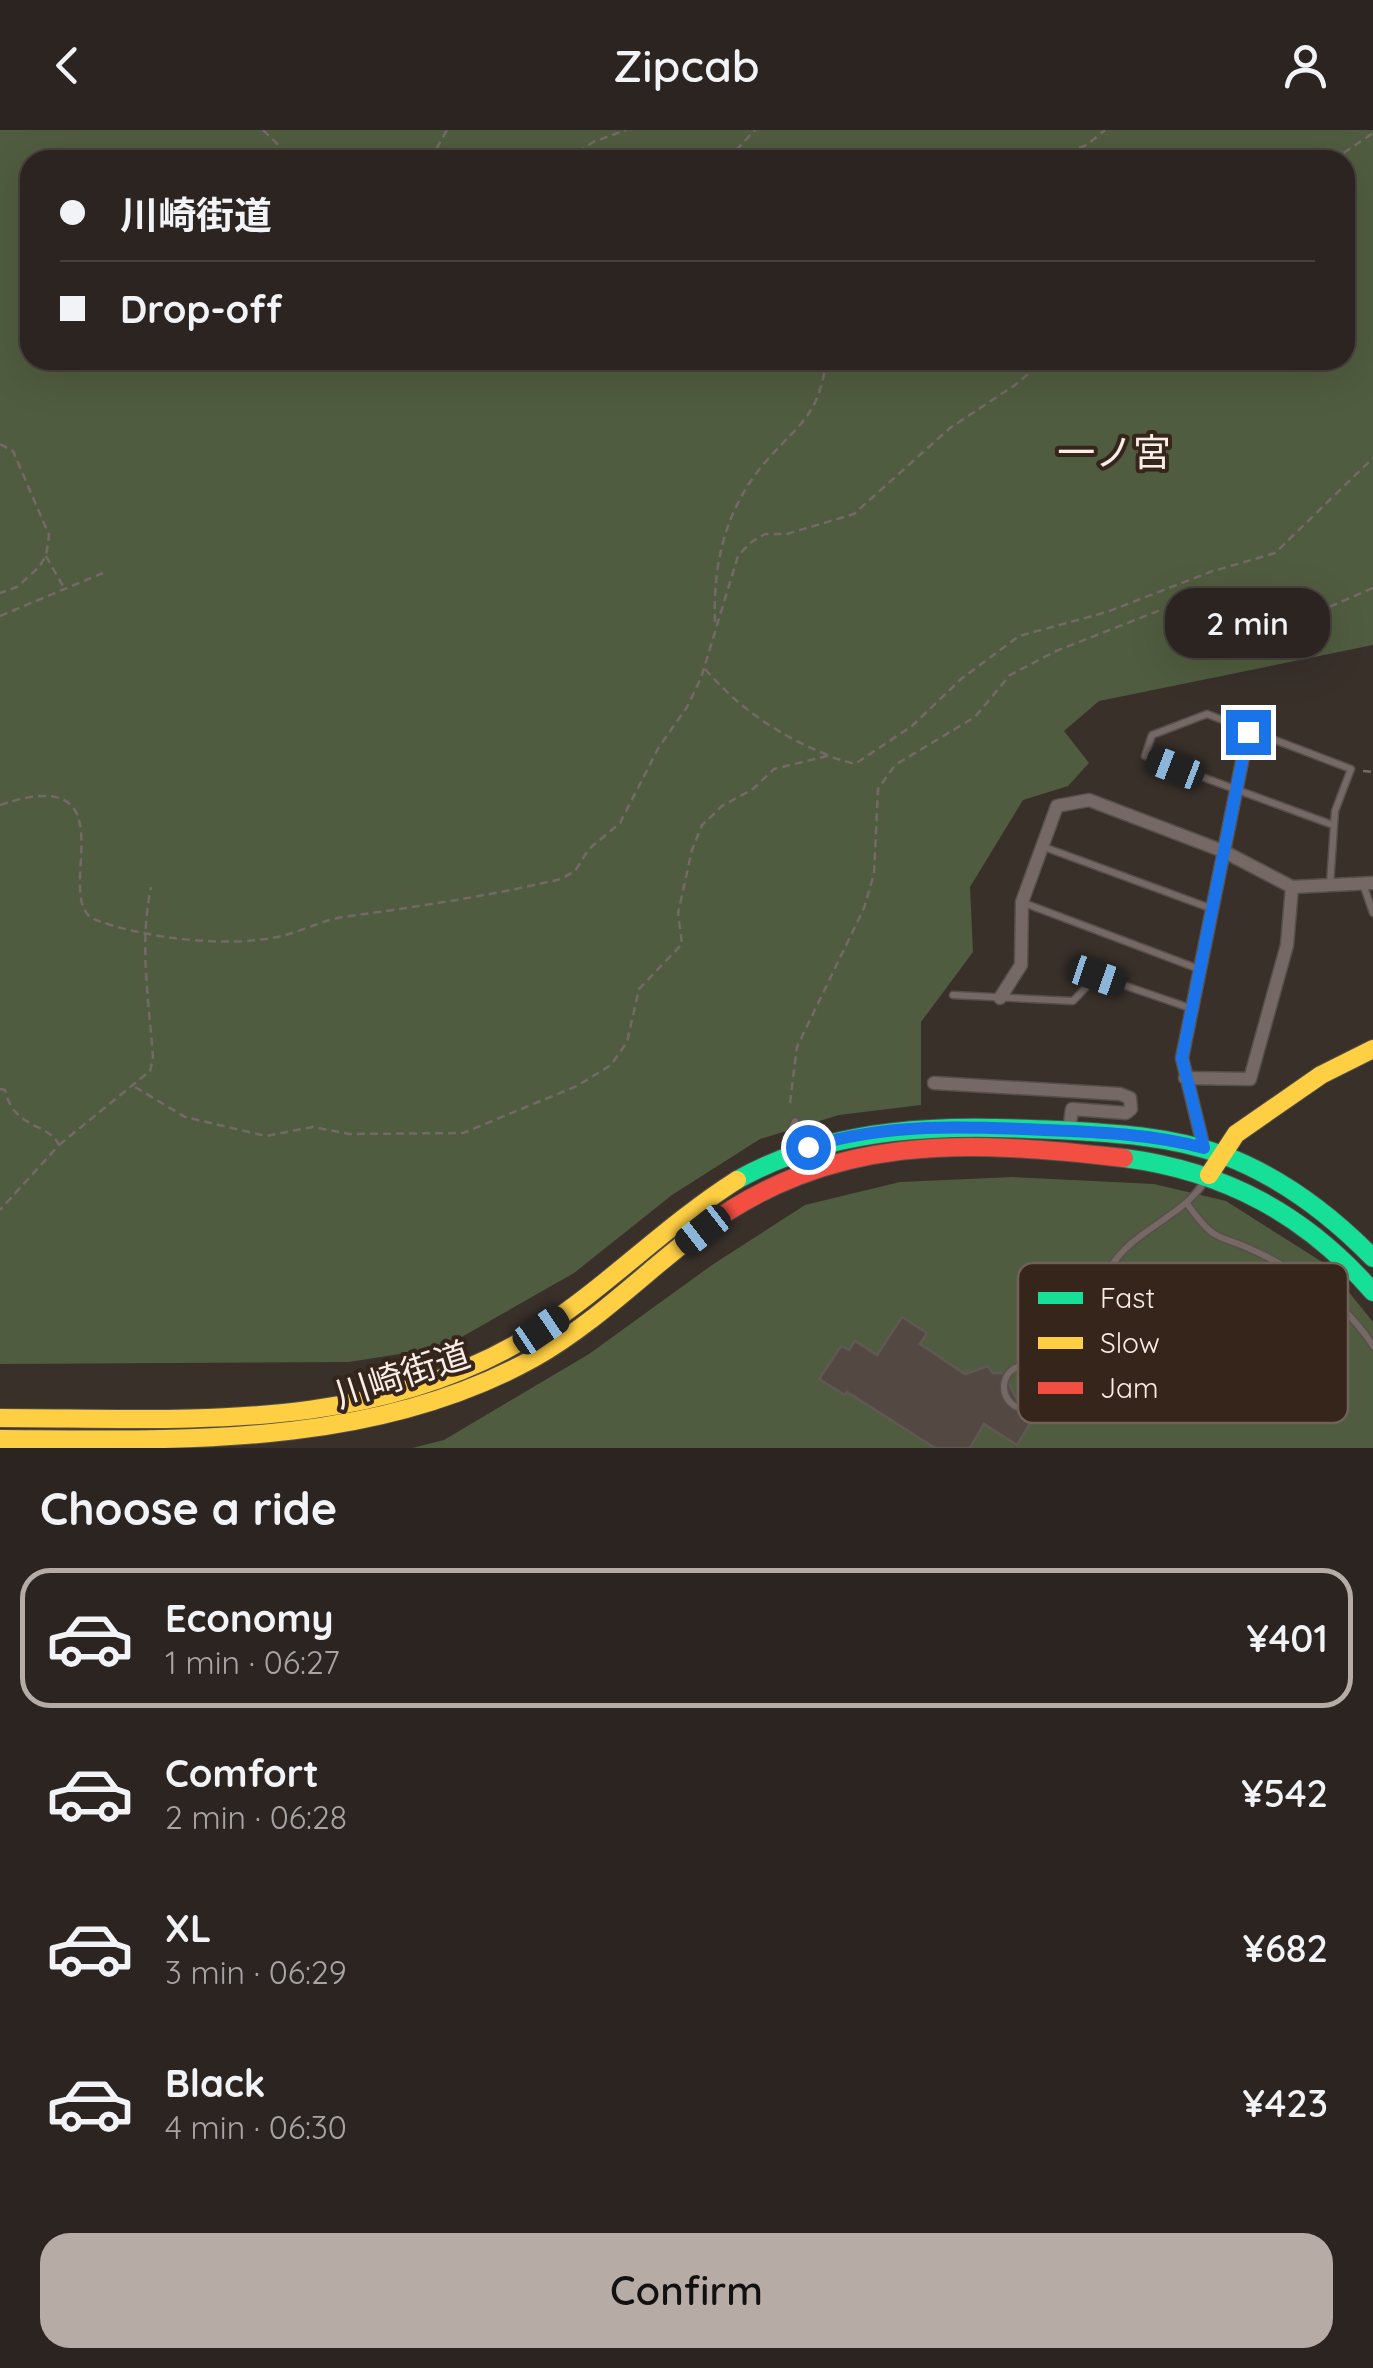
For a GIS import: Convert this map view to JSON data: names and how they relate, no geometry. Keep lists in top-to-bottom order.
{
  "streets": {
    "main road": ["川崎街道"]
  },
  "districts": ["一ノ宮"],
  "legend": ["Fast", "Slow", "Jam"],
  "page": {
    "header": "Zipcab",
    "banner": ["川崎街道", "Drop-off"],
    "bubble": "2 min",
    "heading": "Choose a ride",
    "list": [
      {
        "name": "Economy",
        "note": "1 min · 06:27",
        "value": "¥401"
      },
      {
        "name": "Comfort",
        "note": "2 min · 06:28",
        "value": "¥542"
      },
      {
        "name": "XL",
        "note": "3 min · 06:29",
        "value": "¥682"
      },
      {
        "name": "Black",
        "note": "4 min · 06:30",
        "value": "¥423"
      }
    ],
    "buttons": "Confirm"
  }
}
